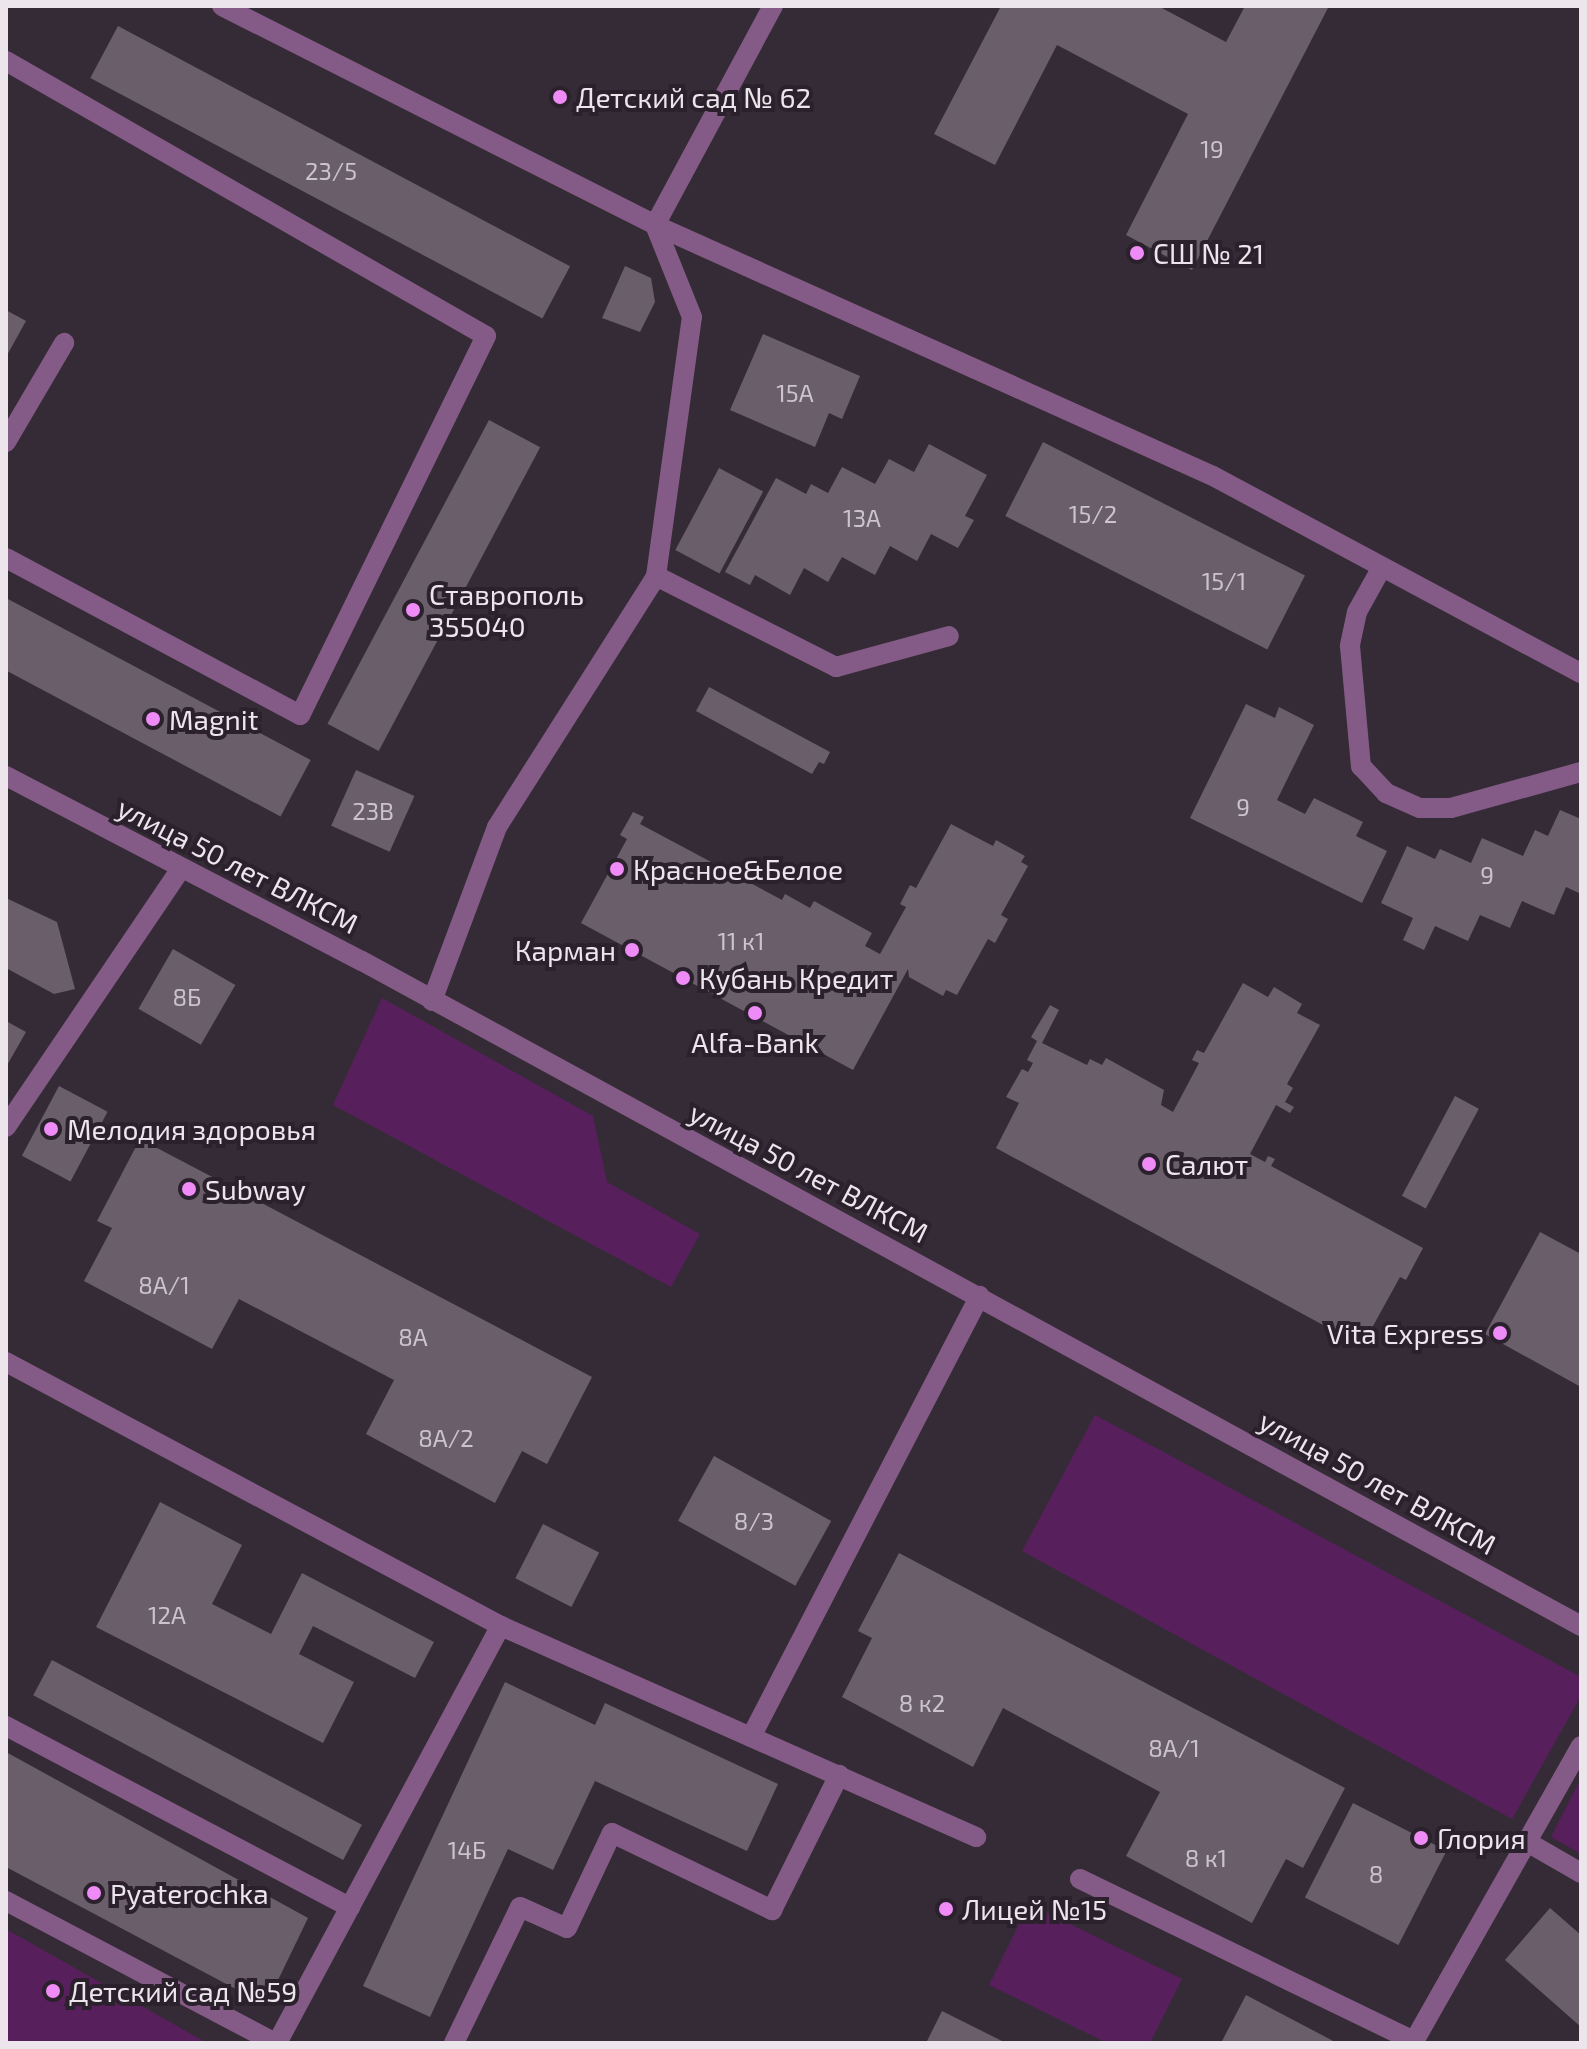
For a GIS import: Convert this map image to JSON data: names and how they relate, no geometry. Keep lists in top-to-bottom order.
{
  "streets": {
    "street": ["улица 50 лет ВЛКСМ"]
  },
  "places": [
    "Детский сад № 62",
    "СШ № 21",
    "Ставрополь 355040",
    "Magnit",
    "Красное&Белое",
    "Карман",
    "Кубань Кредит",
    "Alfa-Bank",
    "Мелодия здоровья",
    "Салют",
    "Subway",
    "Vita Express",
    "Глория",
    "Pyaterochka",
    "Лицей №15",
    "Детский сад №59"
  ],
  "house_numbers": [
    "19",
    "23/5",
    "15А",
    "15/2",
    "13А",
    "15/1",
    "9",
    "23В",
    "9",
    "11 к1",
    "8Б",
    "8А/1",
    "8А",
    "8А/2",
    "8/3",
    "12А",
    "8 к2",
    "8А/1",
    "14Б",
    "8 к1",
    "8"
  ]
}
